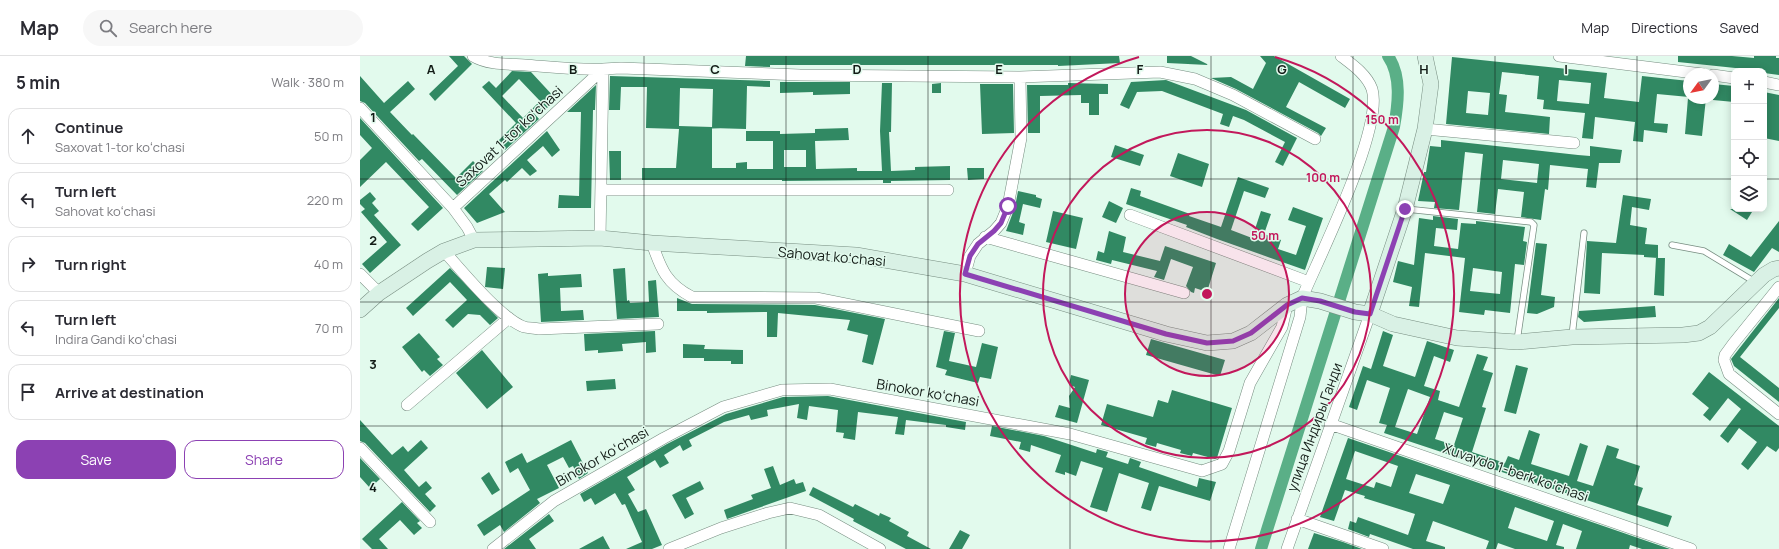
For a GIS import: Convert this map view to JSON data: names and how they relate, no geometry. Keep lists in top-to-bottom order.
{
  "streets": {
    "street": [
      "Saxovat 1-tor koʻchasi",
      "Sahovat koʻchasi",
      "Binokor koʻchasi",
      "улица Индиры Ганди",
      "Xuvaydo 1-berk koʻchasi"
    ]
  },
  "crossings": [
    ["Sahovat koʻchasi", "Binokor koʻchasi"],
    ["улица Индиры Ганди", "Xuvaydo 1-berk koʻchasi"]
  ],
  "north": "bottom left",
  "page": {
    "header": "Map",
    "search": "Search here",
    "nav": ["Map", "Directions", "Saved"],
    "heading": ["5 min", "Walk · 380 m"],
    "map_buttons": ["+", "−"],
    "list": [
      ["Continue", "Saxovat 1-tor koʻchasi", "50 m"],
      ["Turn left", "Sahovat koʻchasi", "220 m"],
      ["Turn right", "40 m"],
      ["Turn left", "Indira Gandi koʻchasi", "70 m"],
      "Arrive at destination"
    ],
    "buttons": ["Save", "Share"]
  },
  "grid": {
    "columns": [
      "A",
      "B",
      "C",
      "D",
      "E",
      "F",
      "G",
      "H",
      "I"
    ],
    "rows": [
      "1",
      "2",
      "3",
      "4"
    ]
  },
  "rings": ["150 m", "100 m", "50 m"]
}
